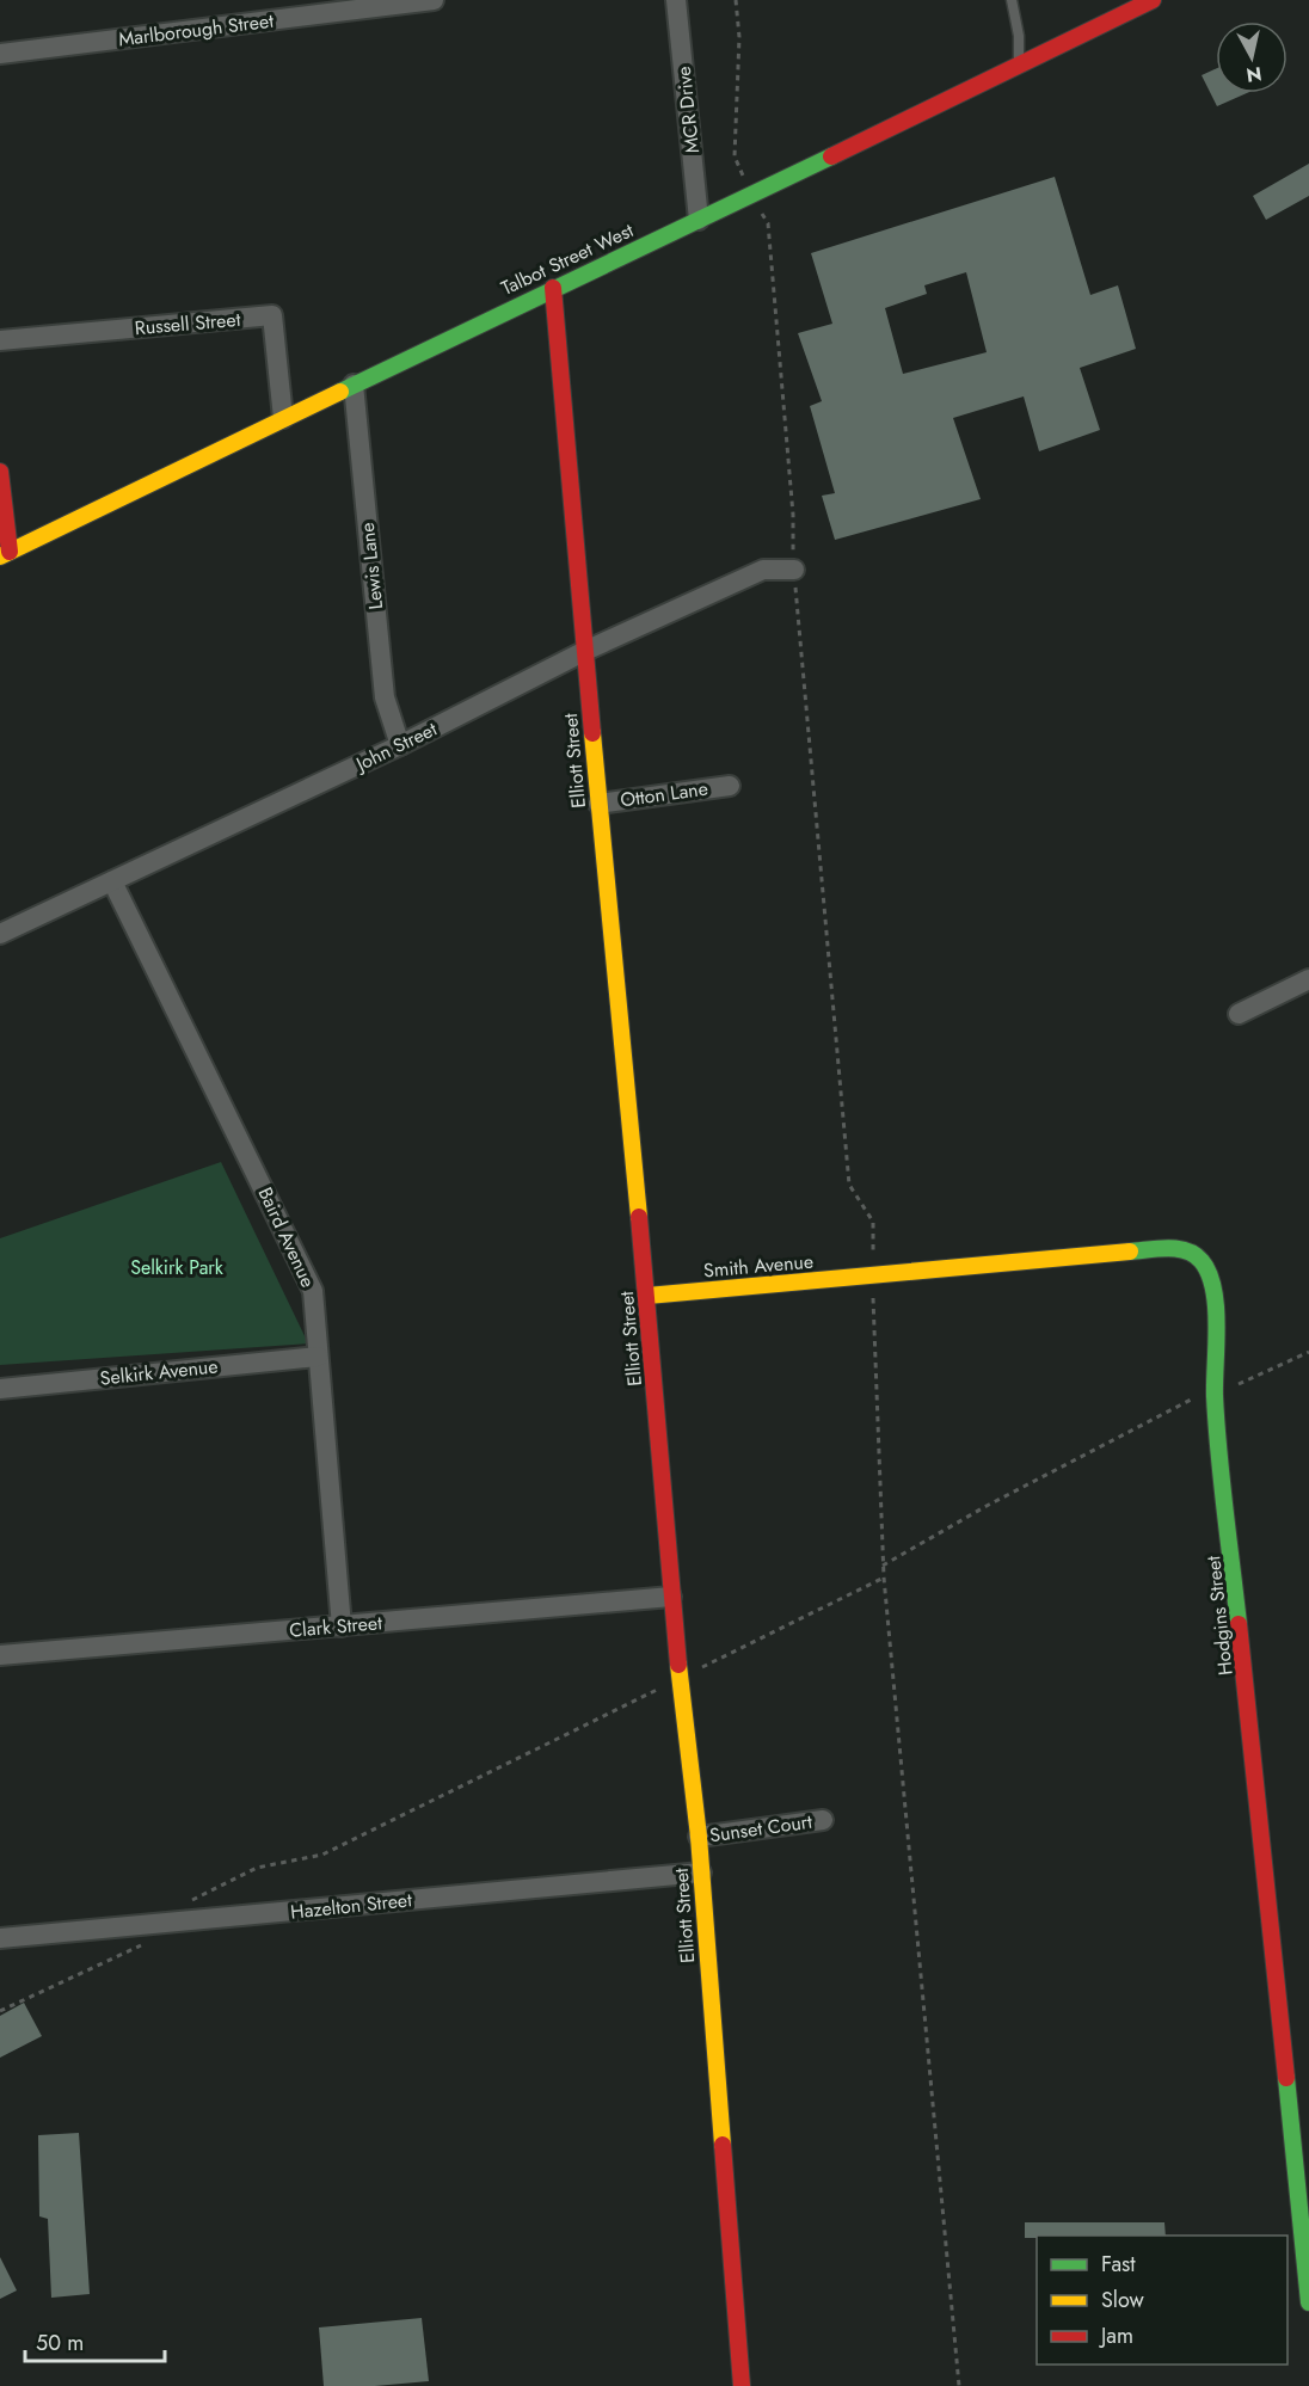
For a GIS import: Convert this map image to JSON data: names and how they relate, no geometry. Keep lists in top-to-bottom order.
{
  "streets": {
    "street": [
      "Marlborough Street",
      "MCR Drive",
      "Talbot Street West",
      "Russell Street",
      "Lewis Lane",
      "John Street",
      "Elliott Street",
      "Otton Lane",
      "Baird Avenue",
      "Smith Avenue",
      "Selkirk Avenue",
      "Hodgins Street",
      "Clark Street",
      "Sunset Court",
      "Hazelton Street"
    ]
  },
  "crossings": [
    ["MCR Drive", "Talbot Street West"],
    ["Talbot Street West", "Russell Street"],
    ["Talbot Street West", "Lewis Lane"],
    ["Talbot Street West", "Elliott Street"],
    ["Lewis Lane", "John Street"],
    ["John Street", "Elliott Street"],
    ["John Street", "Baird Avenue"],
    ["Elliott Street", "Otton Lane"],
    ["Elliott Street", "Smith Avenue"],
    ["Elliott Street", "Clark Street"],
    ["Elliott Street", "Sunset Court"],
    ["Elliott Street", "Hazelton Street"],
    ["Baird Avenue", "Selkirk Avenue"],
    ["Baird Avenue", "Clark Street"],
    ["Smith Avenue", "Hodgins Street"]
  ],
  "parks": ["Selkirk Park"],
  "legend": ["Fast", "Slow", "Jam"],
  "scale_bar": "50 m",
  "north": "bottom"
}
